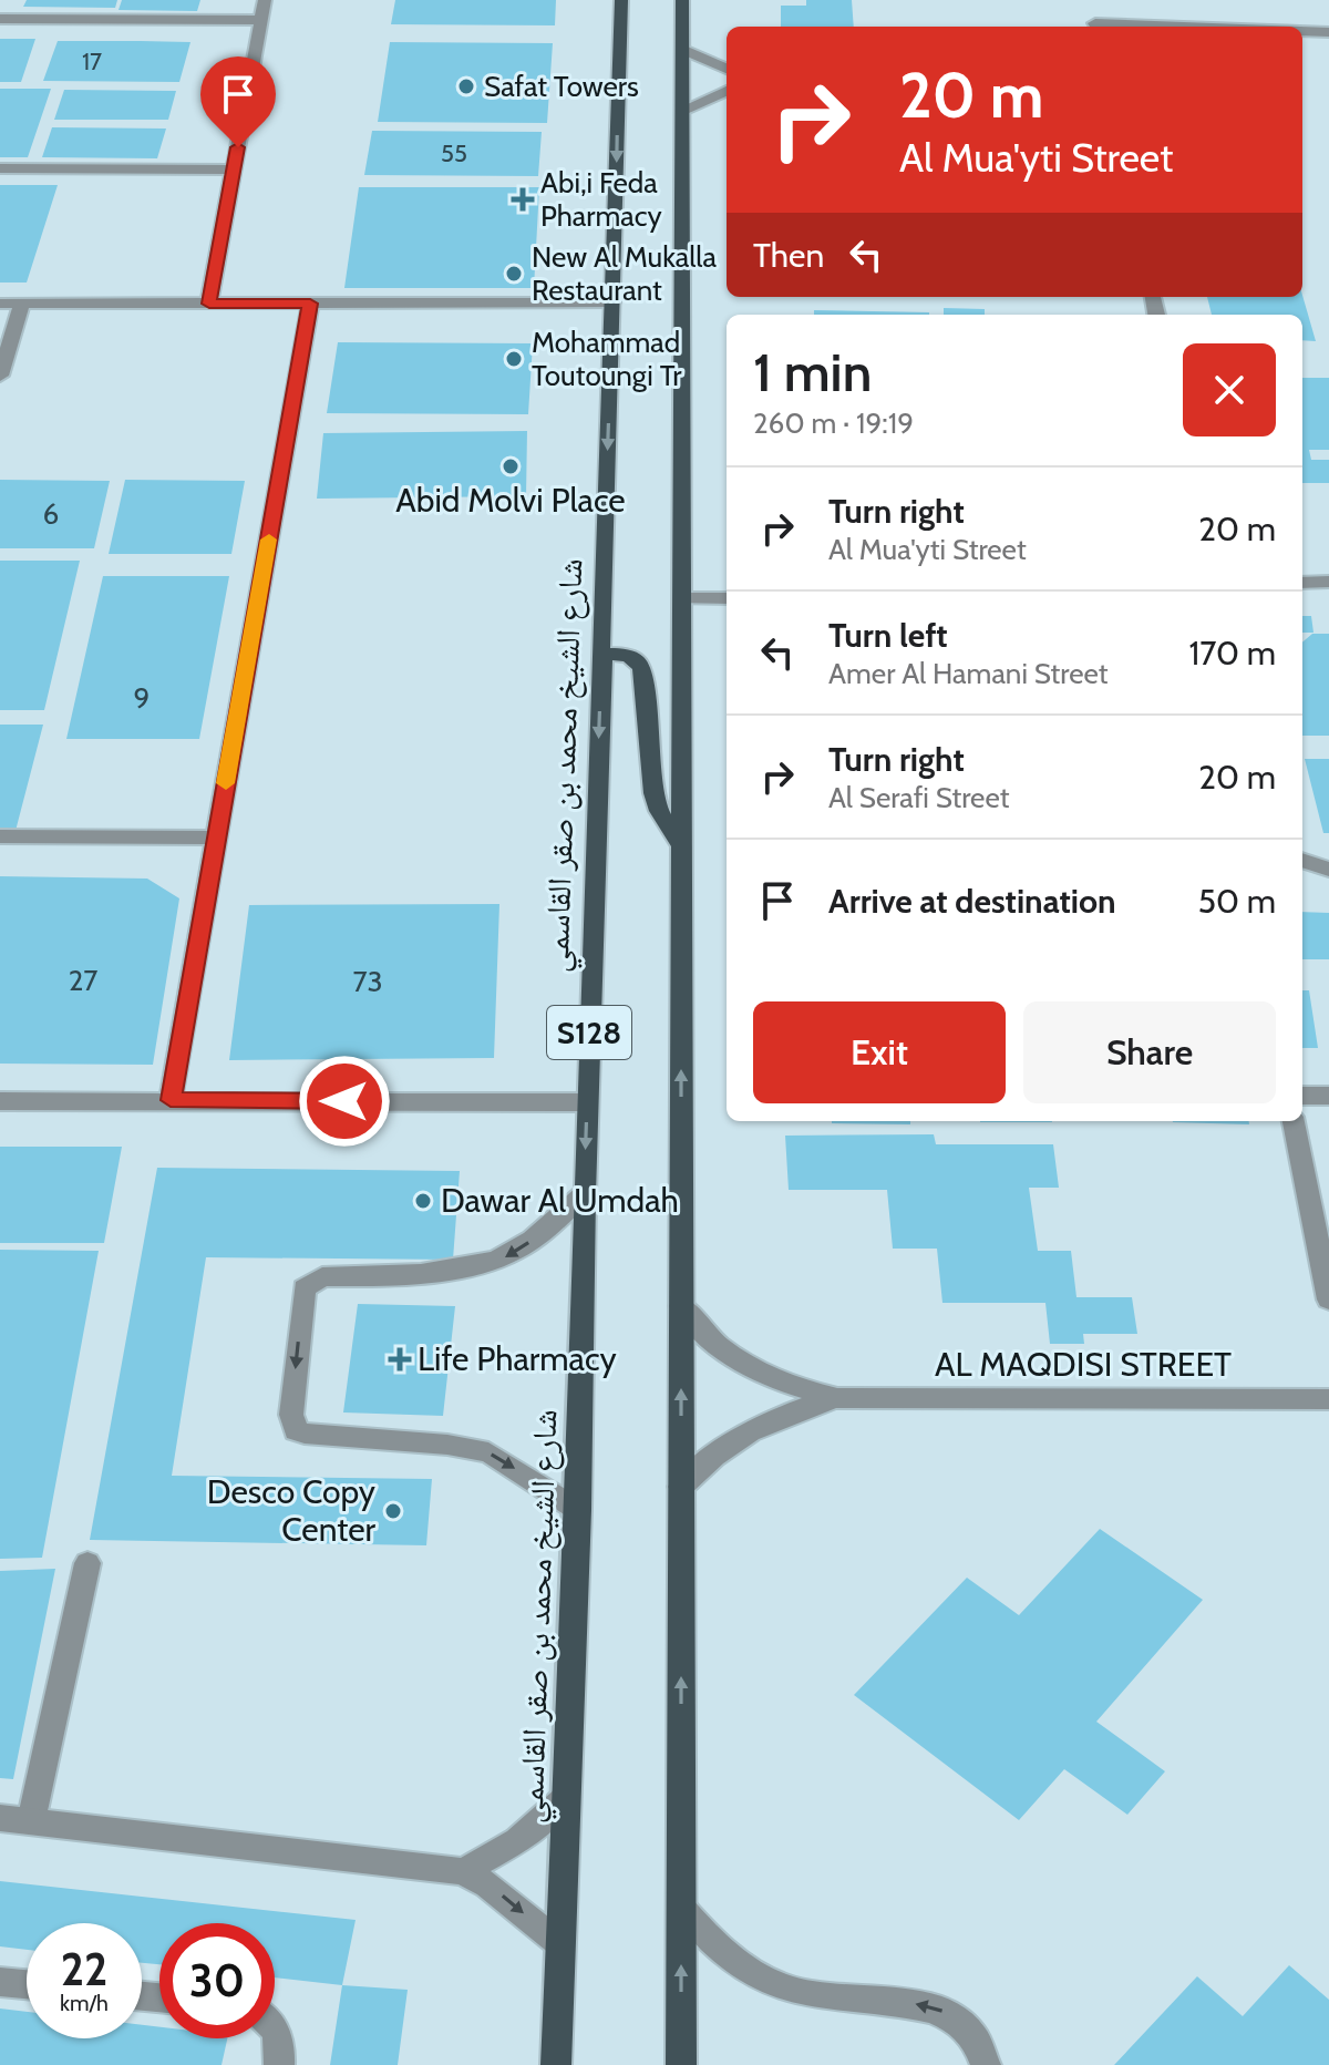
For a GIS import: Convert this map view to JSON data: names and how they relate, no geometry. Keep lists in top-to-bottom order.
{
  "streets": {
    "main road": ["شارع الشيخ محمد بن صقر القاسمي", "S128"],
    "street": ["AL MAQDISI STREET"]
  },
  "places": {
    "other": [
      "Safat Towers",
      "New Al Mukalla Restaurant",
      "Mohammad Toutoungi Tr",
      "Abid Molvi Place",
      "Dawar Al Umdah",
      "Desco Copy Center"
    ],
    "health": ["Abi,i Feda Pharmacy", "Life Pharmacy"]
  },
  "house_numbers": [
    "17",
    "55",
    "6",
    "9",
    "27",
    "73"
  ],
  "page": {
    "turn": ["20 m", "Al Mua'yti Street"],
    "then": "Then",
    "heading": ["1 min", "260 m · 19:19"],
    "list": [
      {
        "name": "Turn right",
        "note": "Al Mua'yti Street",
        "value": "20 m"
      },
      {
        "name": "Turn left",
        "note": "Amer Al Hamani Street",
        "value": "170 m"
      },
      {
        "name": "Turn right",
        "note": "Al Serafi Street",
        "value": "20 m"
      },
      {
        "name": "Arrive at destination",
        "value": "50 m"
      }
    ],
    "buttons": ["Exit", "Share"],
    "speed": "22 km/h",
    "limit": "30"
  }
}
